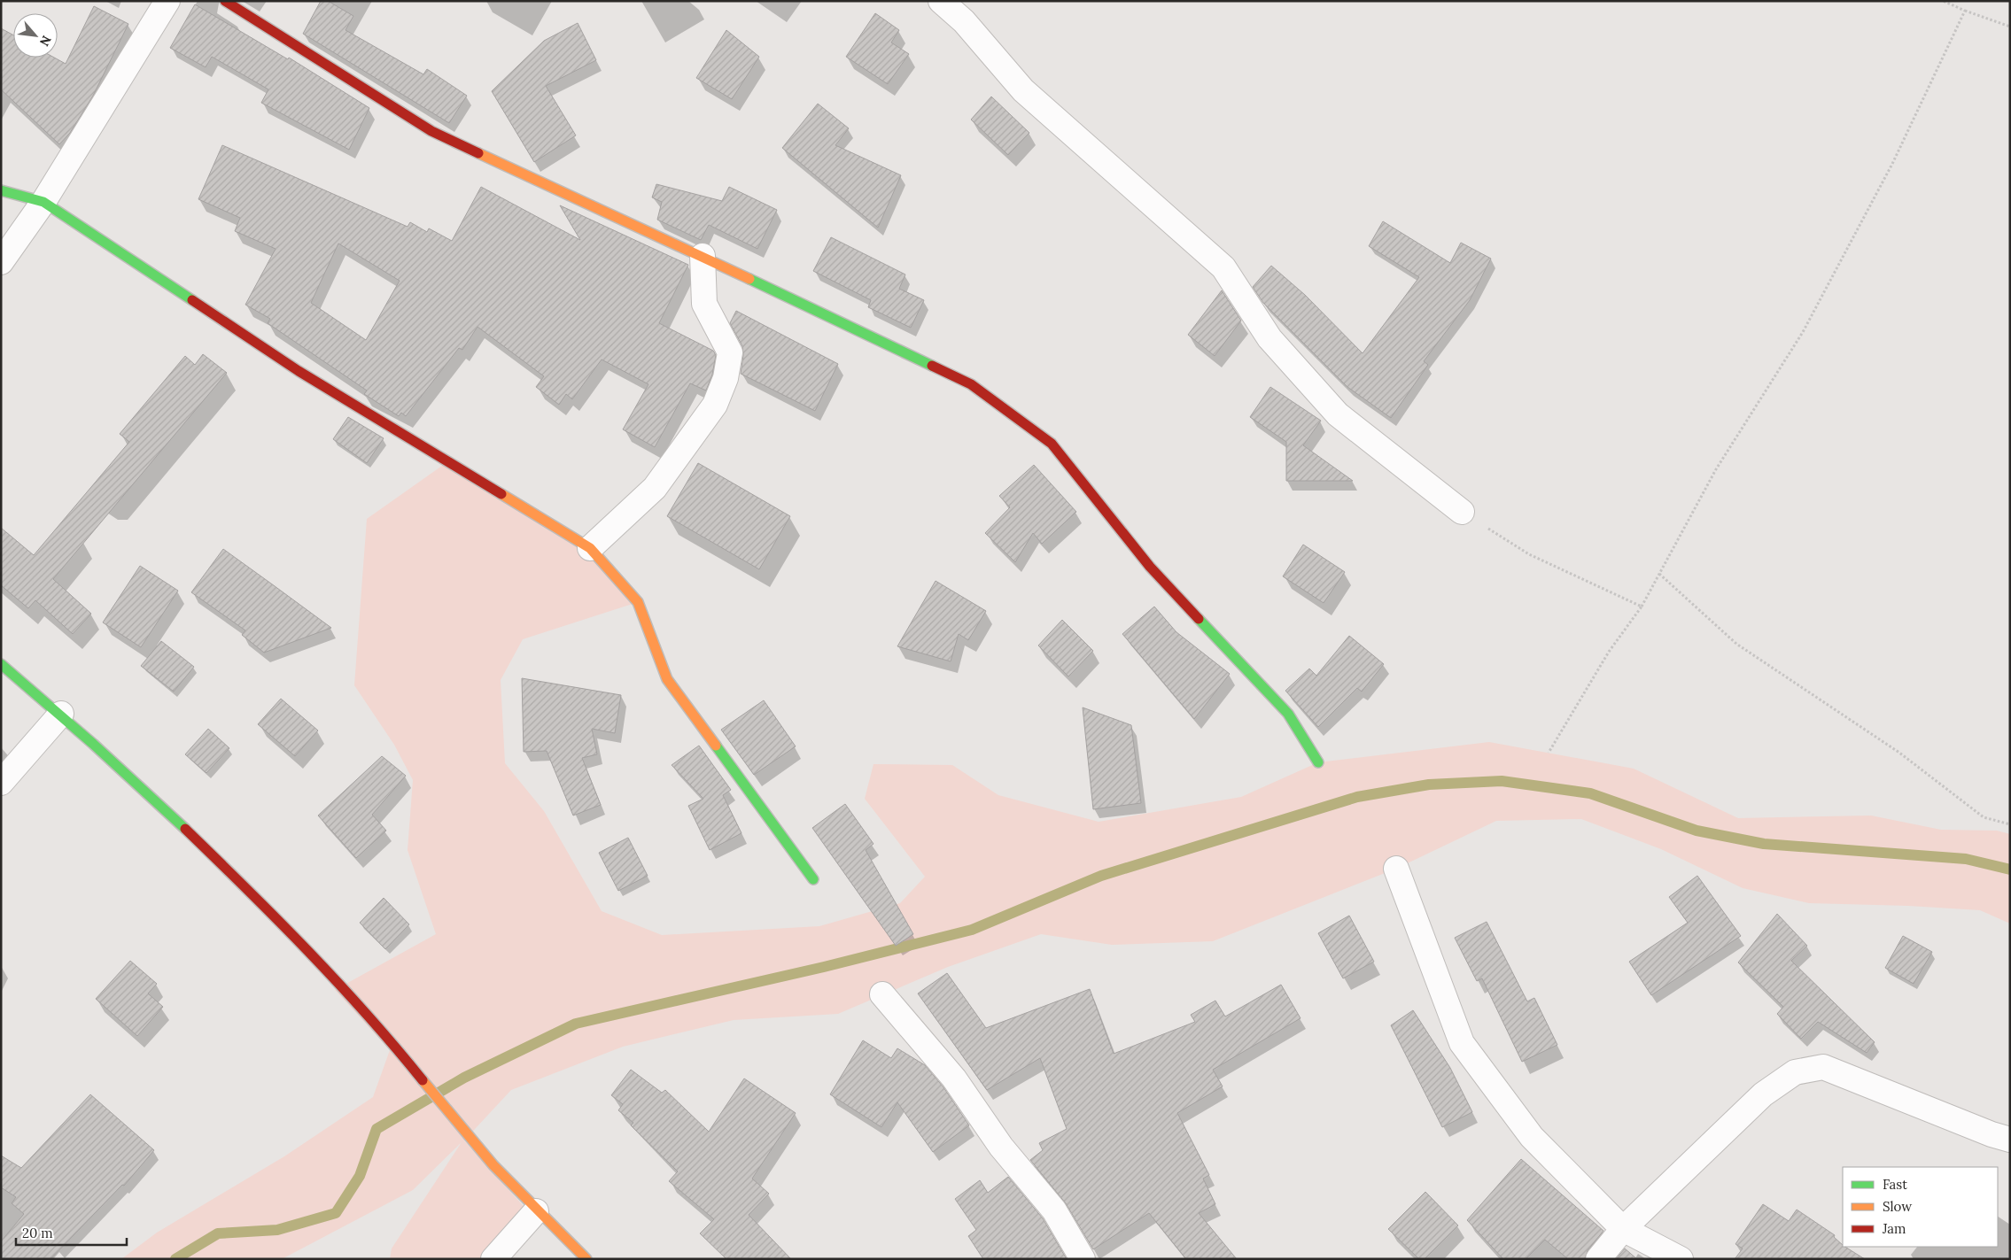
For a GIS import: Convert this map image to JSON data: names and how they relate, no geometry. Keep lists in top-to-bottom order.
{
  "legend": ["Fast", "Slow", "Jam"],
  "scale_bar": "20 m",
  "north": "bottom right"
}
